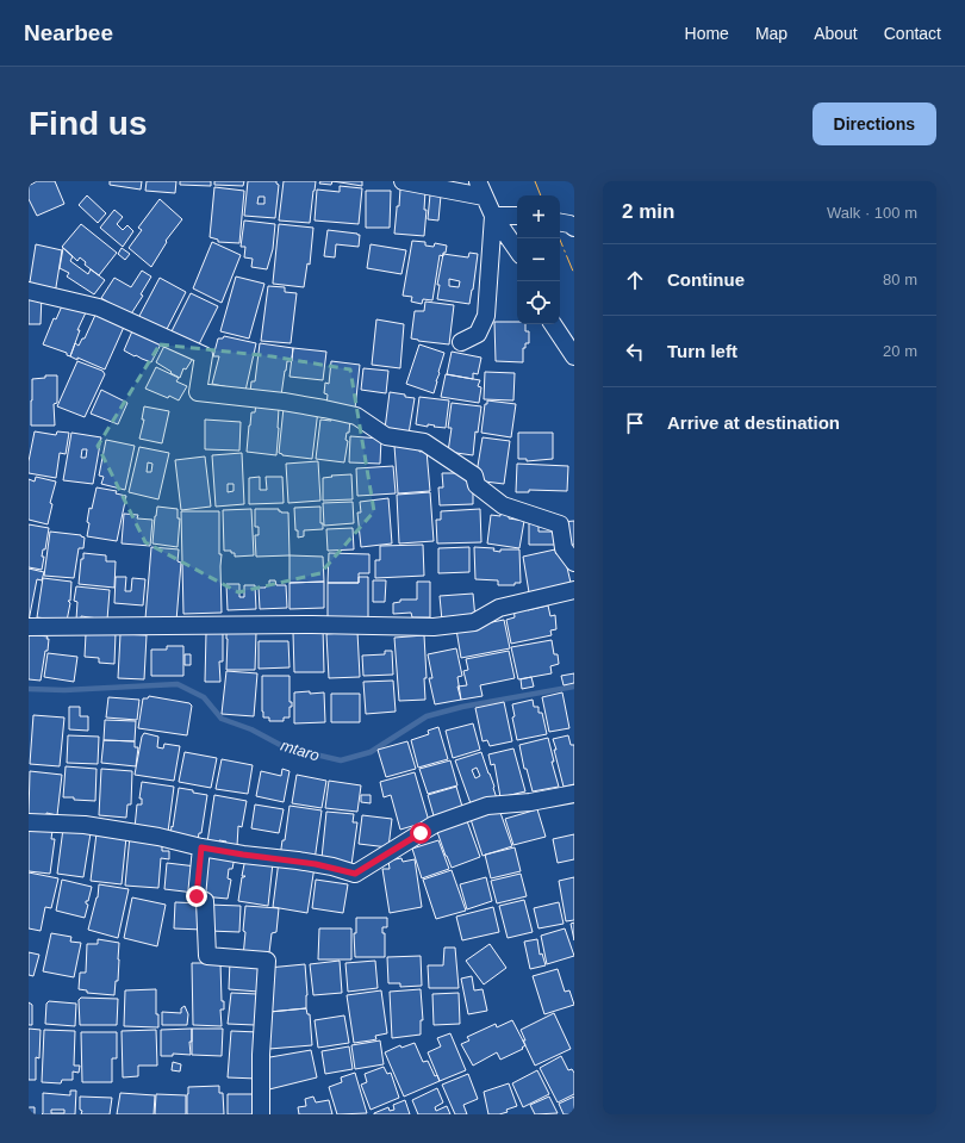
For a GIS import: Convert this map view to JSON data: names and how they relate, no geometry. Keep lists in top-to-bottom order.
{
  "water": ["mtaro"],
  "page": {
    "header": "Nearbee",
    "nav": [
      "Home",
      "Map",
      "About",
      "Contact"
    ],
    "buttons": "Directions",
    "title": "Find us",
    "heading": ["2 min", "Walk · 100 m"],
    "map_buttons": ["+", "−"],
    "list": [
      ["Continue", "80 m"],
      ["Turn left", "20 m"],
      "Arrive at destination"
    ]
  }
}
